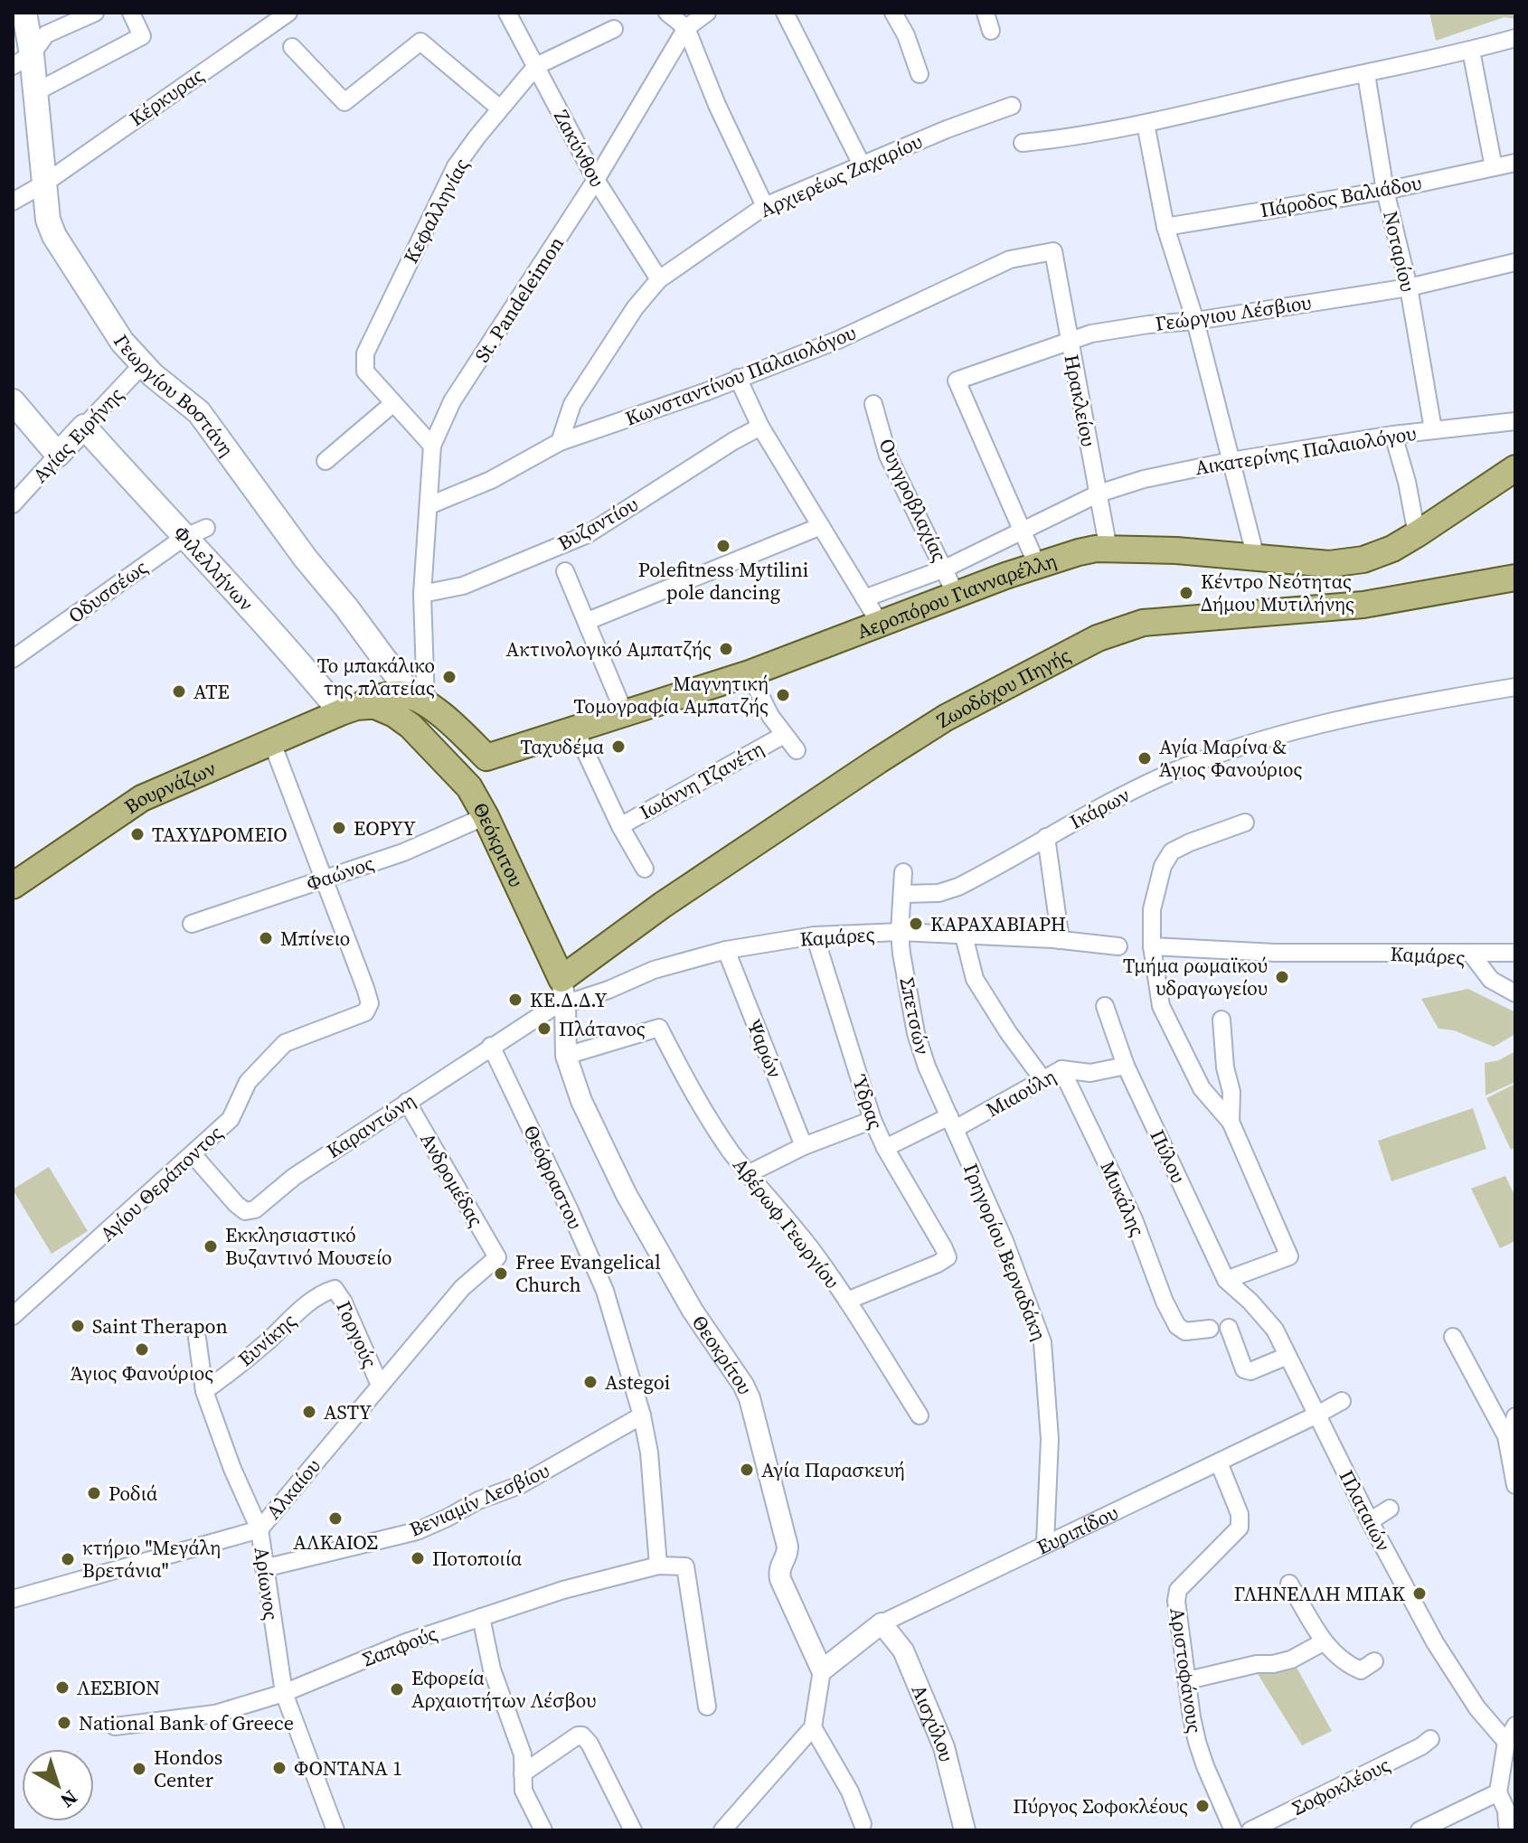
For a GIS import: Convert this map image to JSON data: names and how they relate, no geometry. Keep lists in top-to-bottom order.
{
  "streets": {
    "main road": [
      "Γεωργίου Βοστάνη",
      "Αγίας Ειρήνης",
      "Φιλελλήνων",
      "Αεροπόρου Γιανναρέλλη",
      "Ζωοδόχου Πηγής",
      "Βουρνάζων",
      "Θεόκριτου"
    ],
    "street": [
      "Κέρκυρας",
      "Ζακύνθου",
      "Αρχιερέως Ζαχαρίου",
      "Πάροδος Βαλιάδου",
      "Κεφαλληνίας",
      "Νοταρίου",
      "St. Pandeleimon",
      "Γεώργιου Λέσβιου",
      "Κωνσταντίνου Παλαιολόγου",
      "Ηρακλείου",
      "Αικατερίνης Παλαιολόγου",
      "Ουγγροβλαχίας",
      "Βυζαντίου",
      "Οδυσσέως",
      "Ιωάννη Τζανέτη",
      "Ικάρων",
      "Φαώνος",
      "Καμάρες",
      "Σπετσών",
      "Ψαρών",
      "Μιαούλη",
      "Ύδρας",
      "Καραντώνη",
      "Πύλου",
      "Θεόφραστου",
      "Ανδρομέδας",
      "Αγίου Θεράποντος",
      "Μυκάλης",
      "Αβέρωφ Γεωργίου",
      "Γρηγορίου Βερναδάκη",
      "Γοργούς",
      "Ευνίκης",
      "Θεοκρίτου",
      "Αλκαίου",
      "Βενιαμίν Λεσβίου",
      "Πλαταιών",
      "Ευριπίδου",
      "Αρίωνος",
      "Σαπφούς",
      "Αριστοφάνους",
      "Αισχύλου",
      "Σοφοκλέους"
    ]
  },
  "crossings": [
    ["Κέρκυρας", "Γεωργίου Βοστάνη"],
    ["Ζακύνθου", "Αρχιερέως Ζαχαρίου"],
    ["Ζακύνθου", "Κεφαλληνίας"],
    ["Ζακύνθου", "St. Pandeleimon"],
    ["Αρχιερέως Ζαχαρίου", "Κωνσταντίνου Παλαιολόγου"],
    ["Πάροδος Βαλιάδου", "Νοταρίου"],
    ["Νοταρίου", "Γεώργιου Λέσβιου"],
    ["Νοταρίου", "Αικατερίνης Παλαιολόγου"],
    ["St. Pandeleimon", "Κωνσταντίνου Παλαιολόγου"],
    ["St. Pandeleimon", "Γεωργίου Βοστάνη"],
    ["St. Pandeleimon", "Βυζαντίου"],
    ["St. Pandeleimon", "Βουρνάζων"],
    ["Γεώργιου Λέσβιου", "Ηρακλείου"],
    ["Γεώργιου Λέσβιου", "Αικατερίνης Παλαιολόγου"],
    ["Κωνσταντίνου Παλαιολόγου", "Ηρακλείου"],
    ["Γεωργίου Βοστάνη", "Αγίας Ειρήνης"],
    ["Γεωργίου Βοστάνη", "Βουρνάζων"],
    ["Ηρακλείου", "Αικατερίνης Παλαιολόγου"],
    ["Ηρακλείου", "Αεροπόρου Γιανναρέλλη"],
    ["Αγίας Ειρήνης", "Φιλελλήνων"],
    ["Αικατερίνης Παλαιολόγου", "Ουγγροβλαχίας"],
    ["Ουγγροβλαχίας", "Αεροπόρου Γιανναρέλλη"],
    ["Φιλελλήνων", "Οδυσσέως"],
    ["Φιλελλήνων", "Βουρνάζων"],
    ["Φιλελλήνων", "Θεόκριτου"],
    ["Ζωοδόχου Πηγής", "Θεόκριτου"],
    ["Ζωοδόχου Πηγής", "Καμάρες"],
    ["Ζωοδόχου Πηγής", "Καραντώνη"],
    ["Βουρνάζων", "Θεόκριτου"],
    ["Ικάρων", "Σπετσών"],
    ["Θεόκριτου", "Φαώνος"],
    ["Θεόκριτου", "Καμάρες"],
    ["Θεόκριτου", "Καραντώνη"],
    ["Θεόκριτου", "Αβέρωφ Γεωργίου"],
    ["Θεόκριτου", "Θεοκρίτου"],
    ["Φαώνος", "Αγίου Θεράποντος"],
    ["Καμάρες", "Σπετσών"],
    ["Καμάρες", "Ψαρών"],
    ["Καμάρες", "Ύδρας"],
    ["Καμάρες", "Καραντώνη"],
    ["Σπετσών", "Γρηγορίου Βερναδάκη"],
    ["Μιαούλη", "Ύδρας"],
    ["Μιαούλη", "Πύλου"],
    ["Μιαούλη", "Μυκάλης"],
    ["Μιαούλη", "Γρηγορίου Βερναδάκη"],
    ["Ύδρας", "Αβέρωφ Γεωργίου"],
    ["Καραντώνη", "Θεόφραστου"],
    ["Καραντώνη", "Ανδρομέδας"],
    ["Καραντώνη", "Αγίου Θεράποντος"],
    ["Πύλου", "Πλαταιών"],
    ["Θεόφραστου", "Βενιαμίν Λεσβίου"],
    ["Θεόφραστου", "Σαπφούς"],
    ["Ανδρομέδας", "Αλκαίου"],
    ["Αβέρωφ Γεωργίου", "Θεοκρίτου"],
    ["Γρηγορίου Βερναδάκη", "Ευριπίδου"],
    ["Γοργούς", "Ευνίκης"],
    ["Γοργούς", "Αλκαίου"],
    ["Ευνίκης", "Αρίωνος"],
    ["Θεοκρίτου", "Ευριπίδου"],
    ["Αλκαίου", "Αρίωνος"],
    ["Βενιαμίν Λεσβίου", "Αρίωνος"],
    ["Πλαταιών", "Ευριπίδου"],
    ["Ευριπίδου", "Αριστοφάνους"],
    ["Ευριπίδου", "Αισχύλου"],
    ["Αρίωνος", "Σαπφούς"]
  ],
  "places": [
    "Polefitness Mytilini pole dancing",
    "Κέντρο Νεότητας Δήμου Μυτιλήνης",
    "Ακτινολογικό Αμπατζής",
    "Το μπακάλικο της πλατείας",
    "ΑΤΕ",
    "Μαγνητική Τομογραφία Αμπατζής",
    "Ταχυδέμα",
    "Αγία Μαρίνα & Άγιος Φανούριος",
    "EOPYY",
    "ΤΑΧΥΔΡΟΜΕΙΟ",
    "ΚΑΡΑΧΑΒΙΑΡΗ",
    "Μπίνειο",
    "Τμήμα ρωμαϊκού υδραγωγείου",
    "ΚΕ.Δ.Δ.Υ",
    "Πλάτανος",
    "Εκκλησιαστικό Βυζαντινό Μουσείο",
    "Free Evangelical Church",
    "Saint Therapon",
    "Άγιος Φανούριος",
    "Astegoi",
    "ASTY",
    "Αγία Παρασκευή",
    "Ροδιά",
    "ΑΛΚΑΙΟΣ",
    "Ποτοποιία",
    "κτήριο \"Μεγάλη Βρετάνια\"",
    "ΓΛΗΝΕΛΛΗ ΜΠΑΚ",
    "ΛΕΣΒΙΟΝ",
    "Εφορεία Αρχαιοτήτων Λέσβου",
    "National Bank of Greece",
    "ΦΟΝΤΑΝΑ 1",
    "Hondos Center",
    "Πύργος Σοφοκλέους"
  ],
  "north": "bottom right"
}
